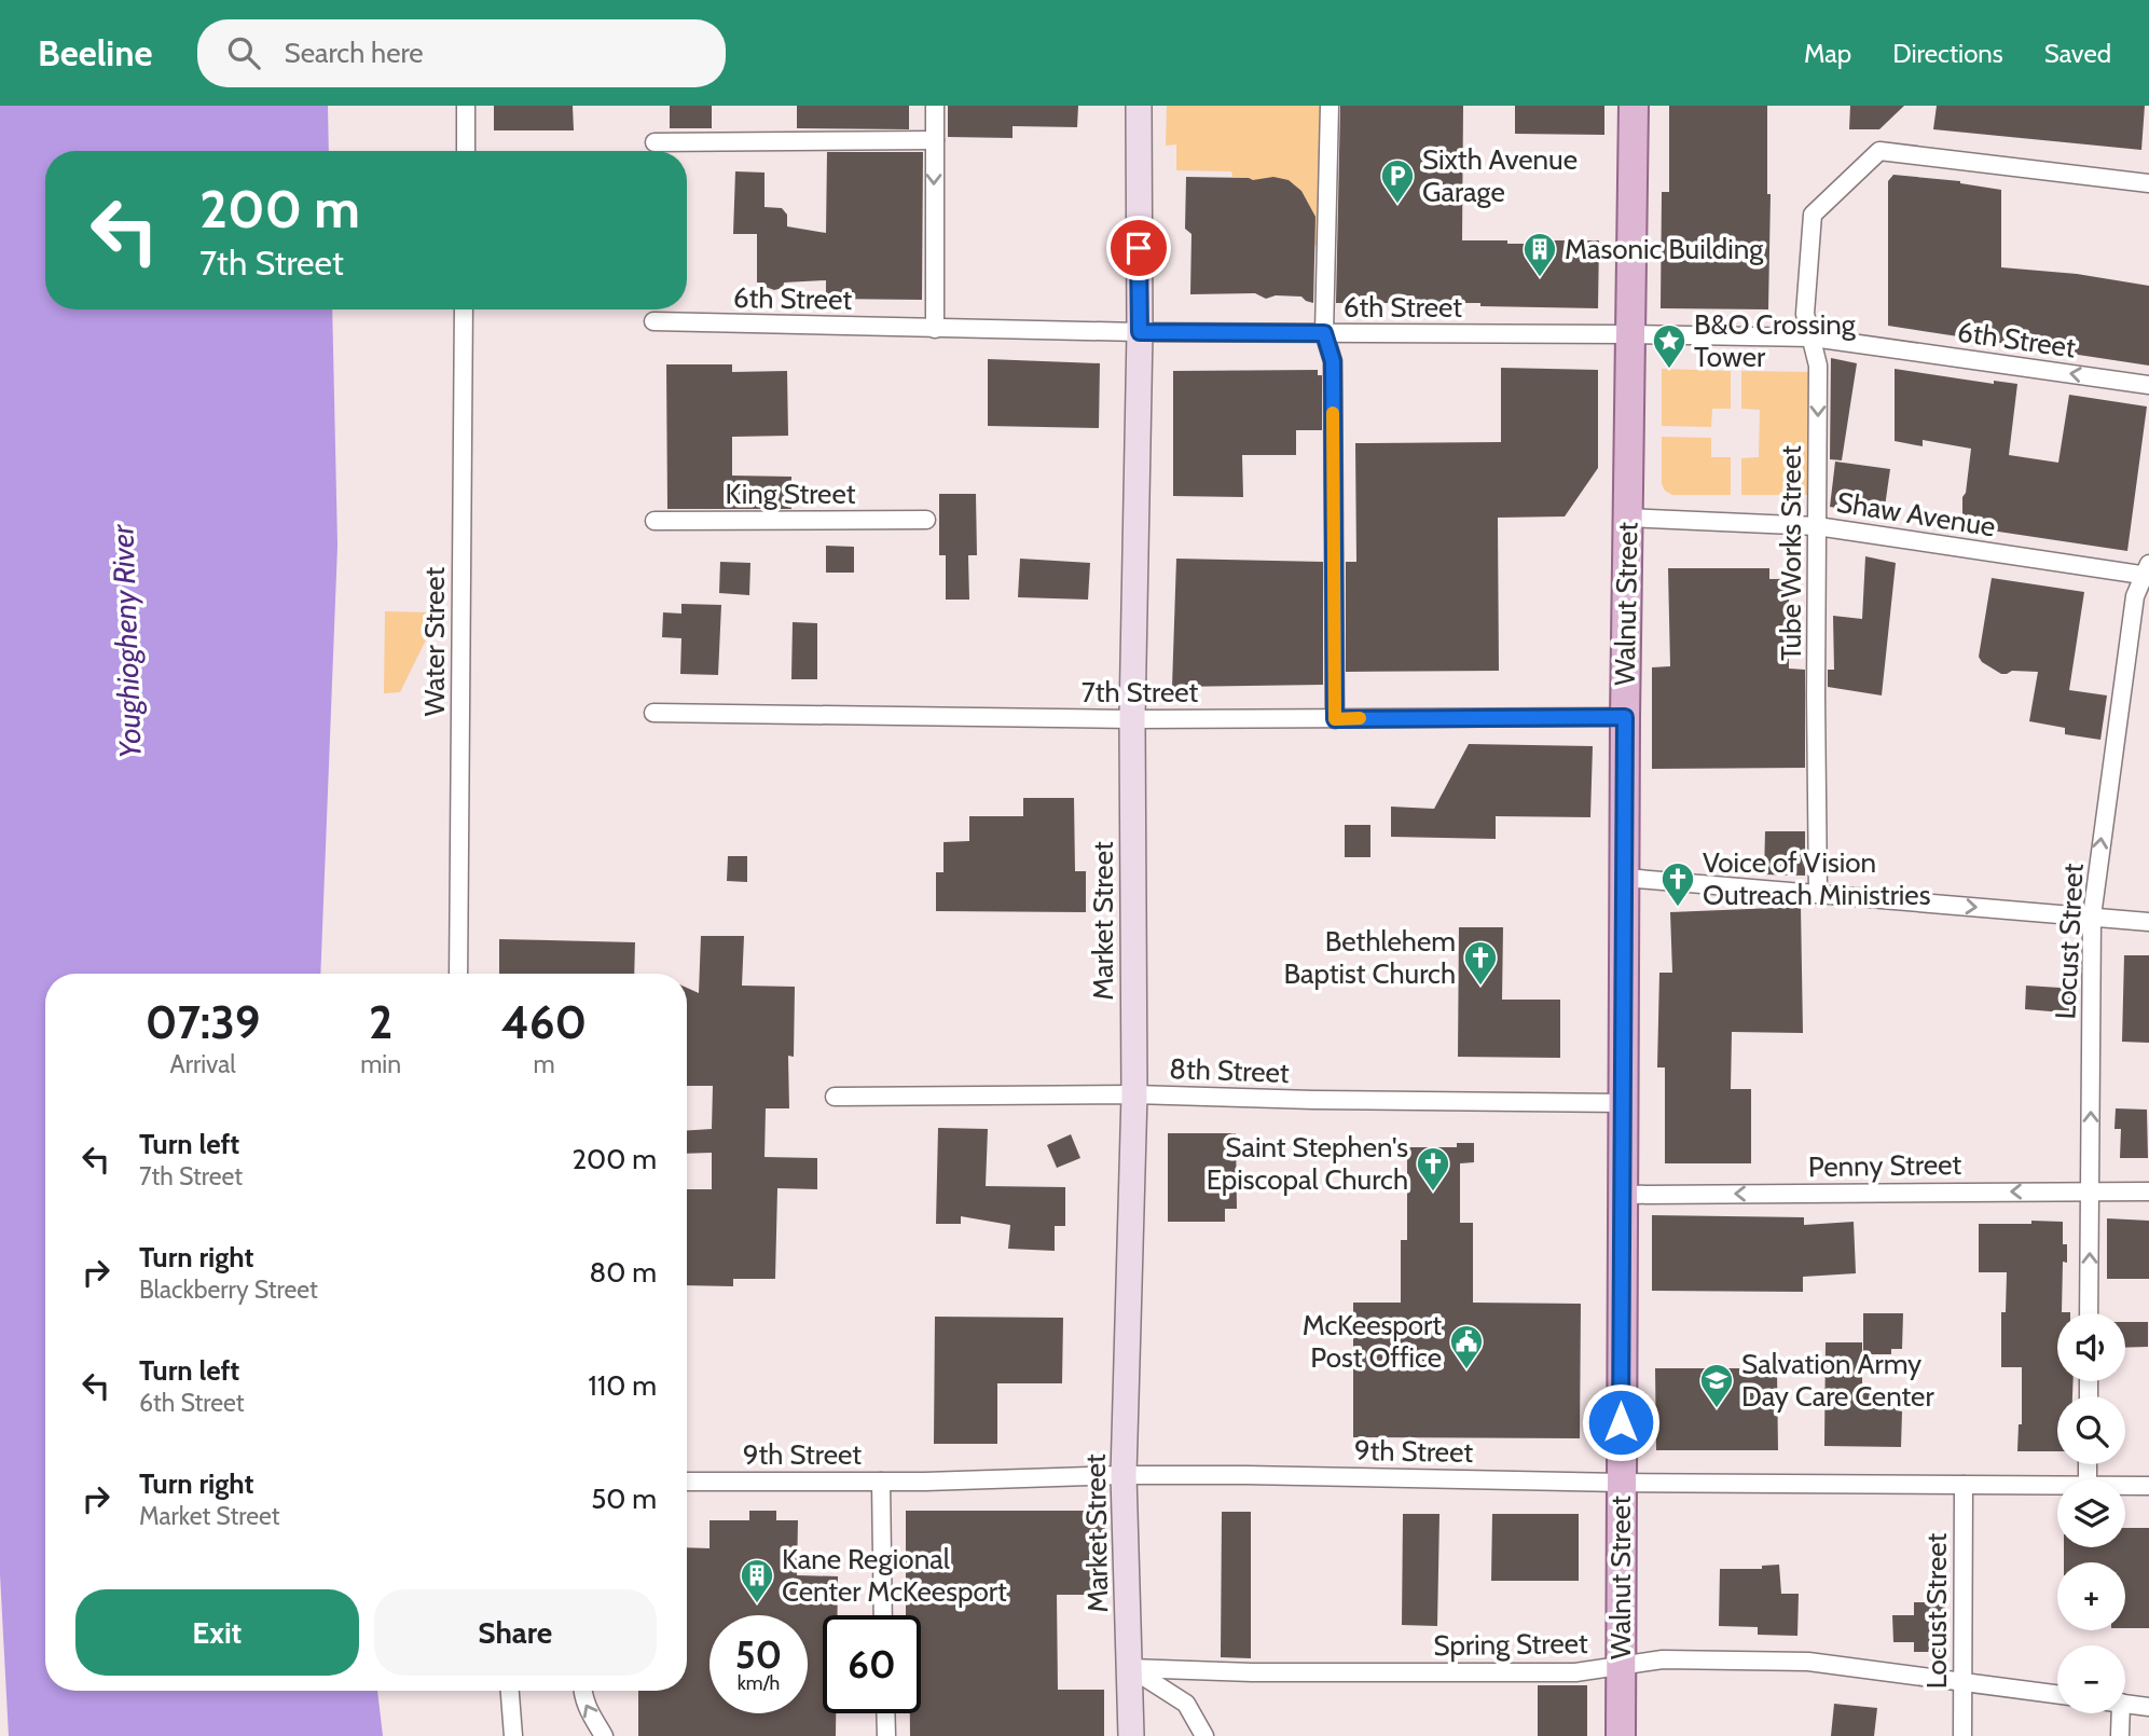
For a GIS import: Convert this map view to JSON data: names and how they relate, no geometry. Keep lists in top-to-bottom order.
{
  "streets": {
    "main road": ["Walnut Street", "Market Street"],
    "street": [
      "6th Street",
      "King Street",
      "Shaw Avenue",
      "Tube Works Street",
      "Water Street",
      "7th Street",
      "Locust Street",
      "8th Street",
      "Penny Street",
      "9th Street",
      "Spring Street"
    ]
  },
  "crossings": [
    ["6th Street", "Tube Works Street"],
    ["6th Street", "Walnut Street"],
    ["6th Street", "Market Street"],
    ["Shaw Avenue", "Tube Works Street"],
    ["Shaw Avenue", "Walnut Street"],
    ["Shaw Avenue", "Locust Street"],
    ["Walnut Street", "7th Street"],
    ["Walnut Street", "8th Street"],
    ["Walnut Street", "Penny Street"],
    ["Walnut Street", "9th Street"],
    ["Walnut Street", "Spring Street"],
    ["7th Street", "Market Street"],
    ["Market Street", "8th Street"],
    ["Market Street", "9th Street"],
    ["Market Street", "Spring Street"],
    ["Locust Street", "Penny Street"],
    ["Locust Street", "9th Street"],
    ["Locust Street", "Spring Street"]
  ],
  "one_way": ["Locust Street", "Penny Street"],
  "water": ["Youghiogheny River"],
  "places": {
    "parking": ["Sixth Avenue Garage"],
    "building": ["Masonic Building", "Kane Regional Center McKeesport"],
    "place": ["B&O Crossing Tower"],
    "church": ["Voice of Vision Outreach Ministries", "Bethlehem Baptist Church", "Saint Stephen's Episcopal Church"],
    "public building": ["McKeesport Post Office"],
    "school or university": ["Salvation Army Day Care Center"]
  },
  "page": {
    "header": "Beeline",
    "search": "Search here",
    "nav": ["Map", "Directions", "Saved"],
    "turn": ["200 m", "7th Street"],
    "eta": [
      "07:39",
      "Arrival",
      "2",
      "min",
      "460",
      "m"
    ],
    "list": [
      {
        "name": "Turn left",
        "note": "7th Street",
        "value": "200 m"
      },
      {
        "name": "Turn right",
        "note": "Blackberry Street",
        "value": "80 m"
      },
      {
        "name": "Turn left",
        "note": "6th Street",
        "value": "110 m"
      },
      {
        "name": "Turn right",
        "note": "Market Street",
        "value": "50 m"
      }
    ],
    "map_buttons": ["+", "−"],
    "buttons": ["Exit", "Share"],
    "speed": "50 km/h",
    "limit": "60"
  }
}
